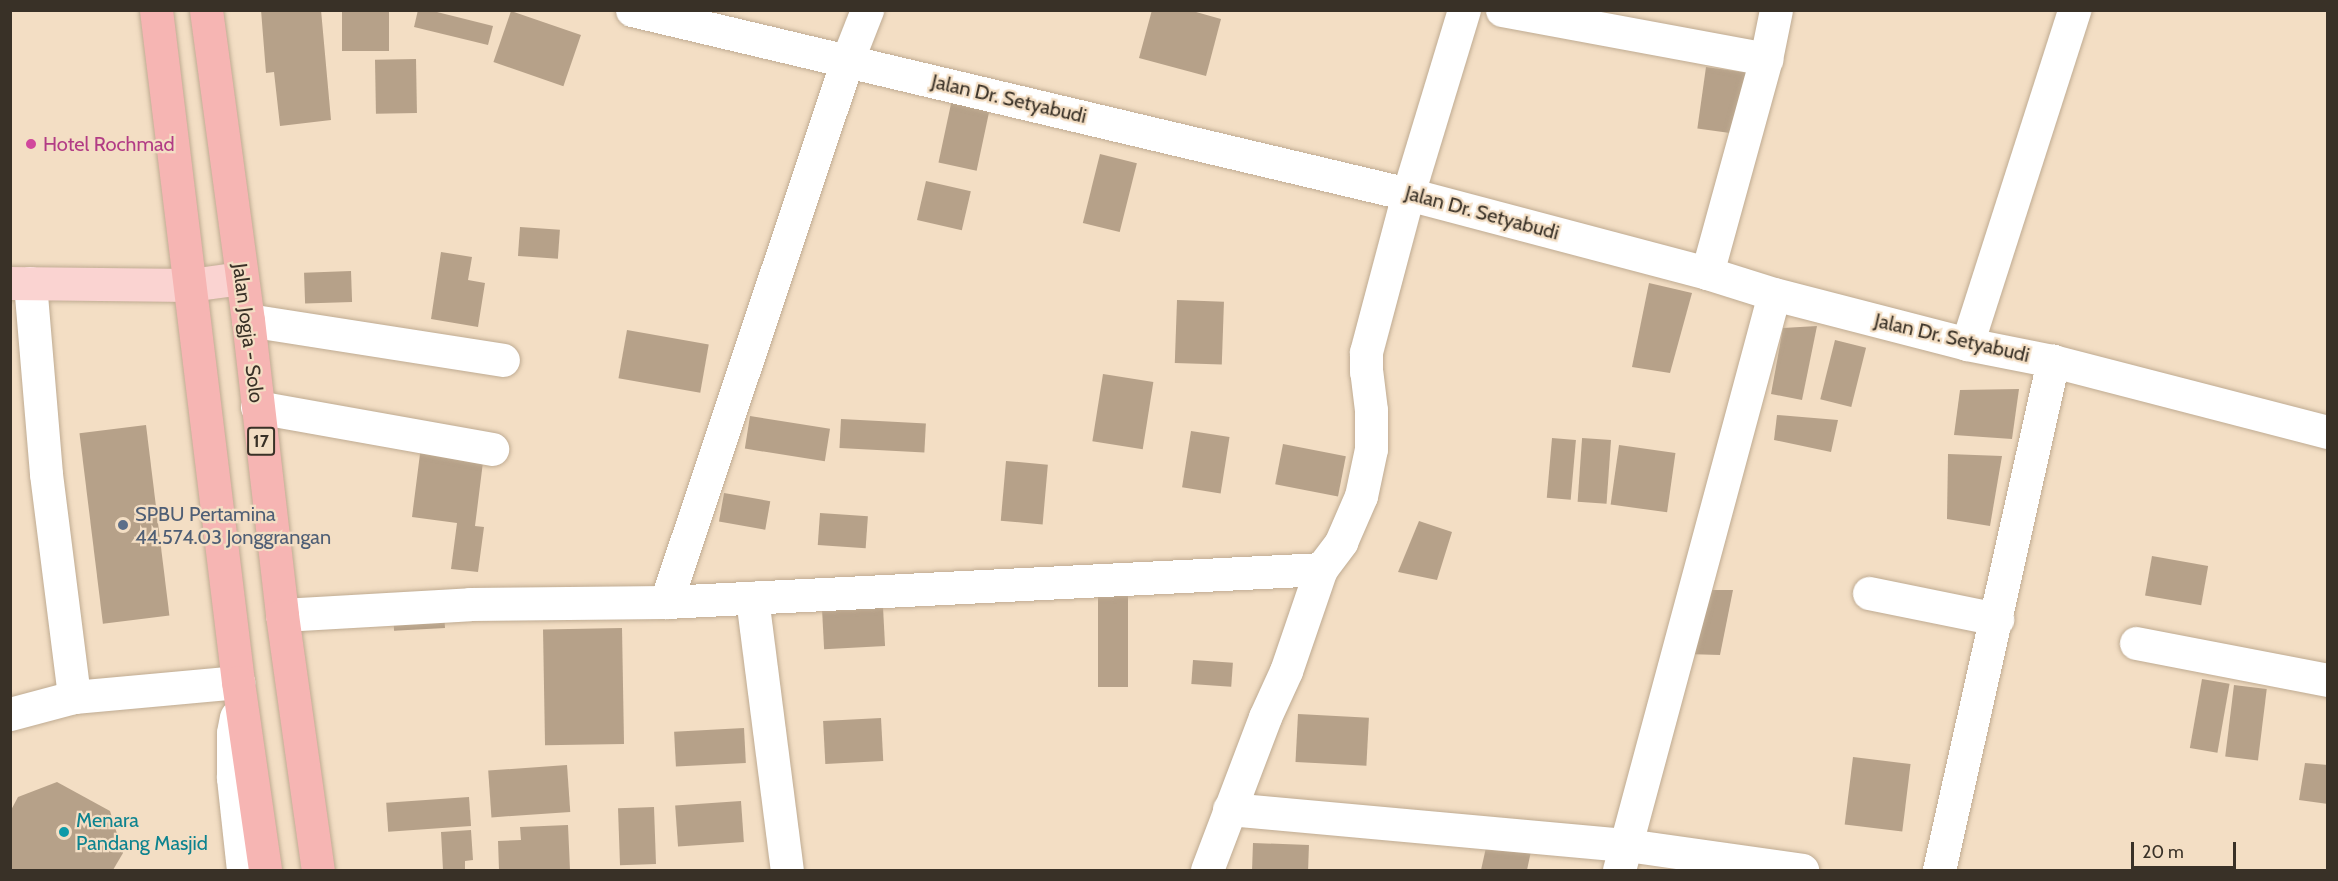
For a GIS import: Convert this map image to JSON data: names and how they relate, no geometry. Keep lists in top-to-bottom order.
{
  "streets": {
    "highway": ["Jalan Jogja - Solo", "17"],
    "street": ["Jalan Dr. Setyabudi"]
  },
  "places": ["Hotel Rochmad", "SPBU Pertamina 44.574.03 Jonggrangan", "Menara Pandang Masjid"],
  "scale_bar": "20 m"
}
